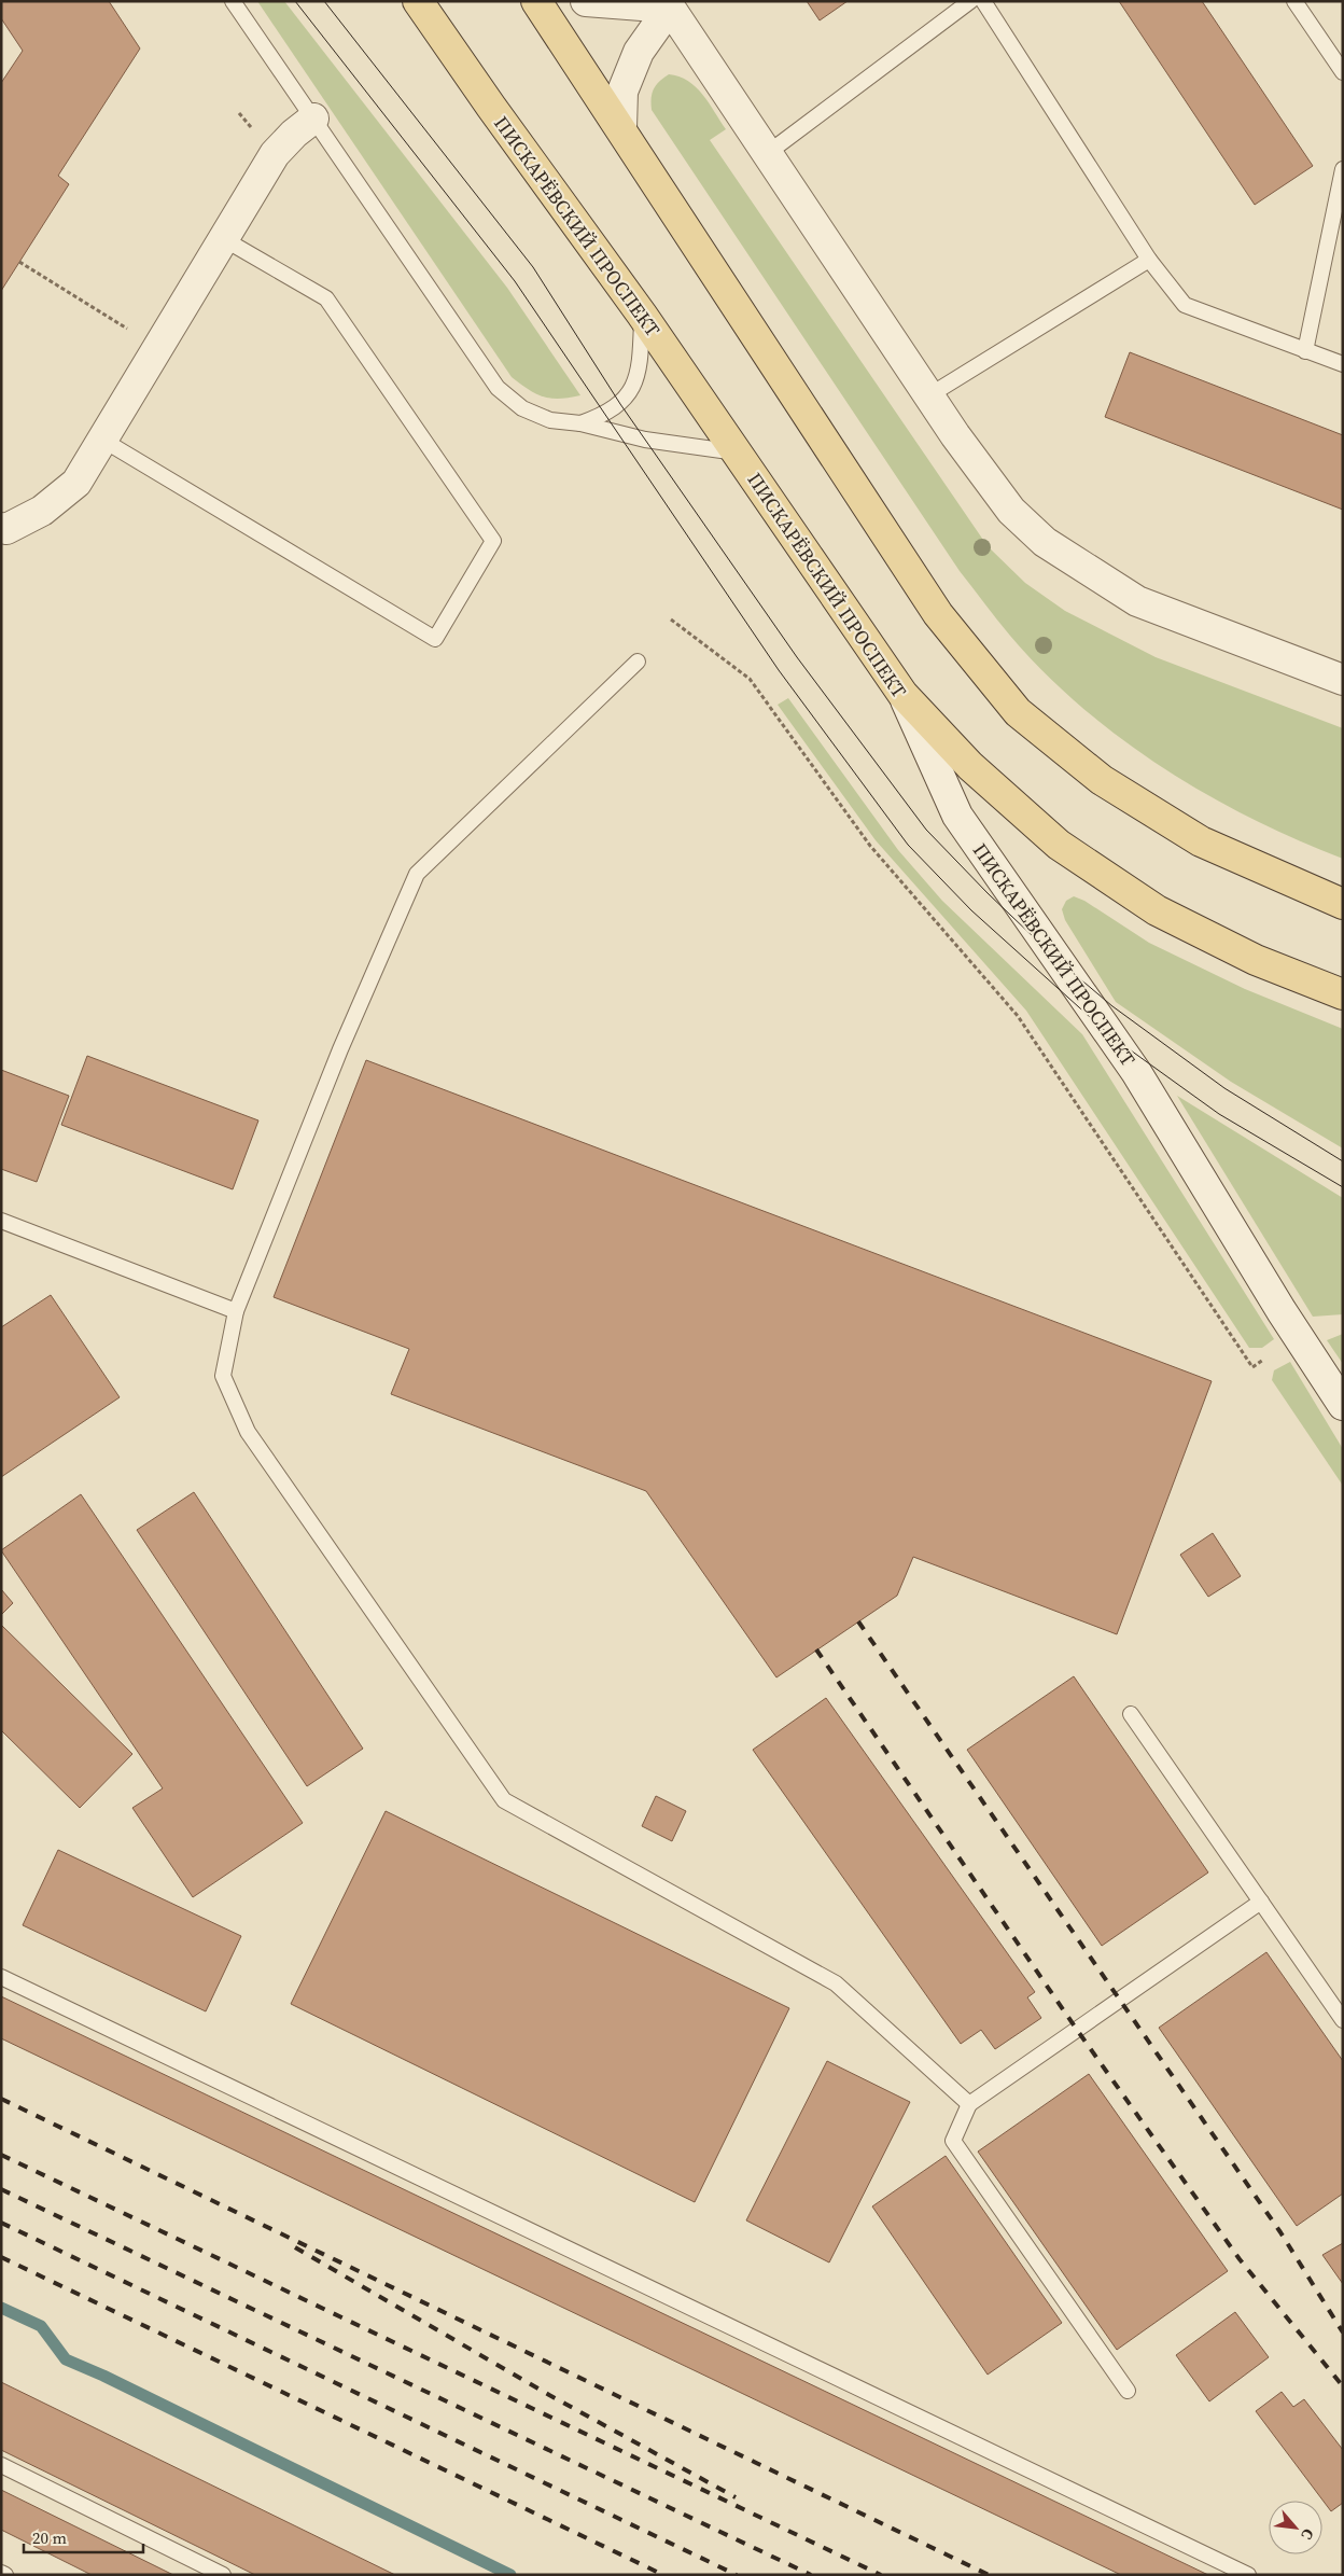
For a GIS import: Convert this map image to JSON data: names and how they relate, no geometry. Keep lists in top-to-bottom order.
{
  "streets": {
    "main road": ["ПИСКАРЁВСКИЙ ПРОСПЕКТ"]
  },
  "scale_bar": "20 m",
  "north": "bottom right"
}
